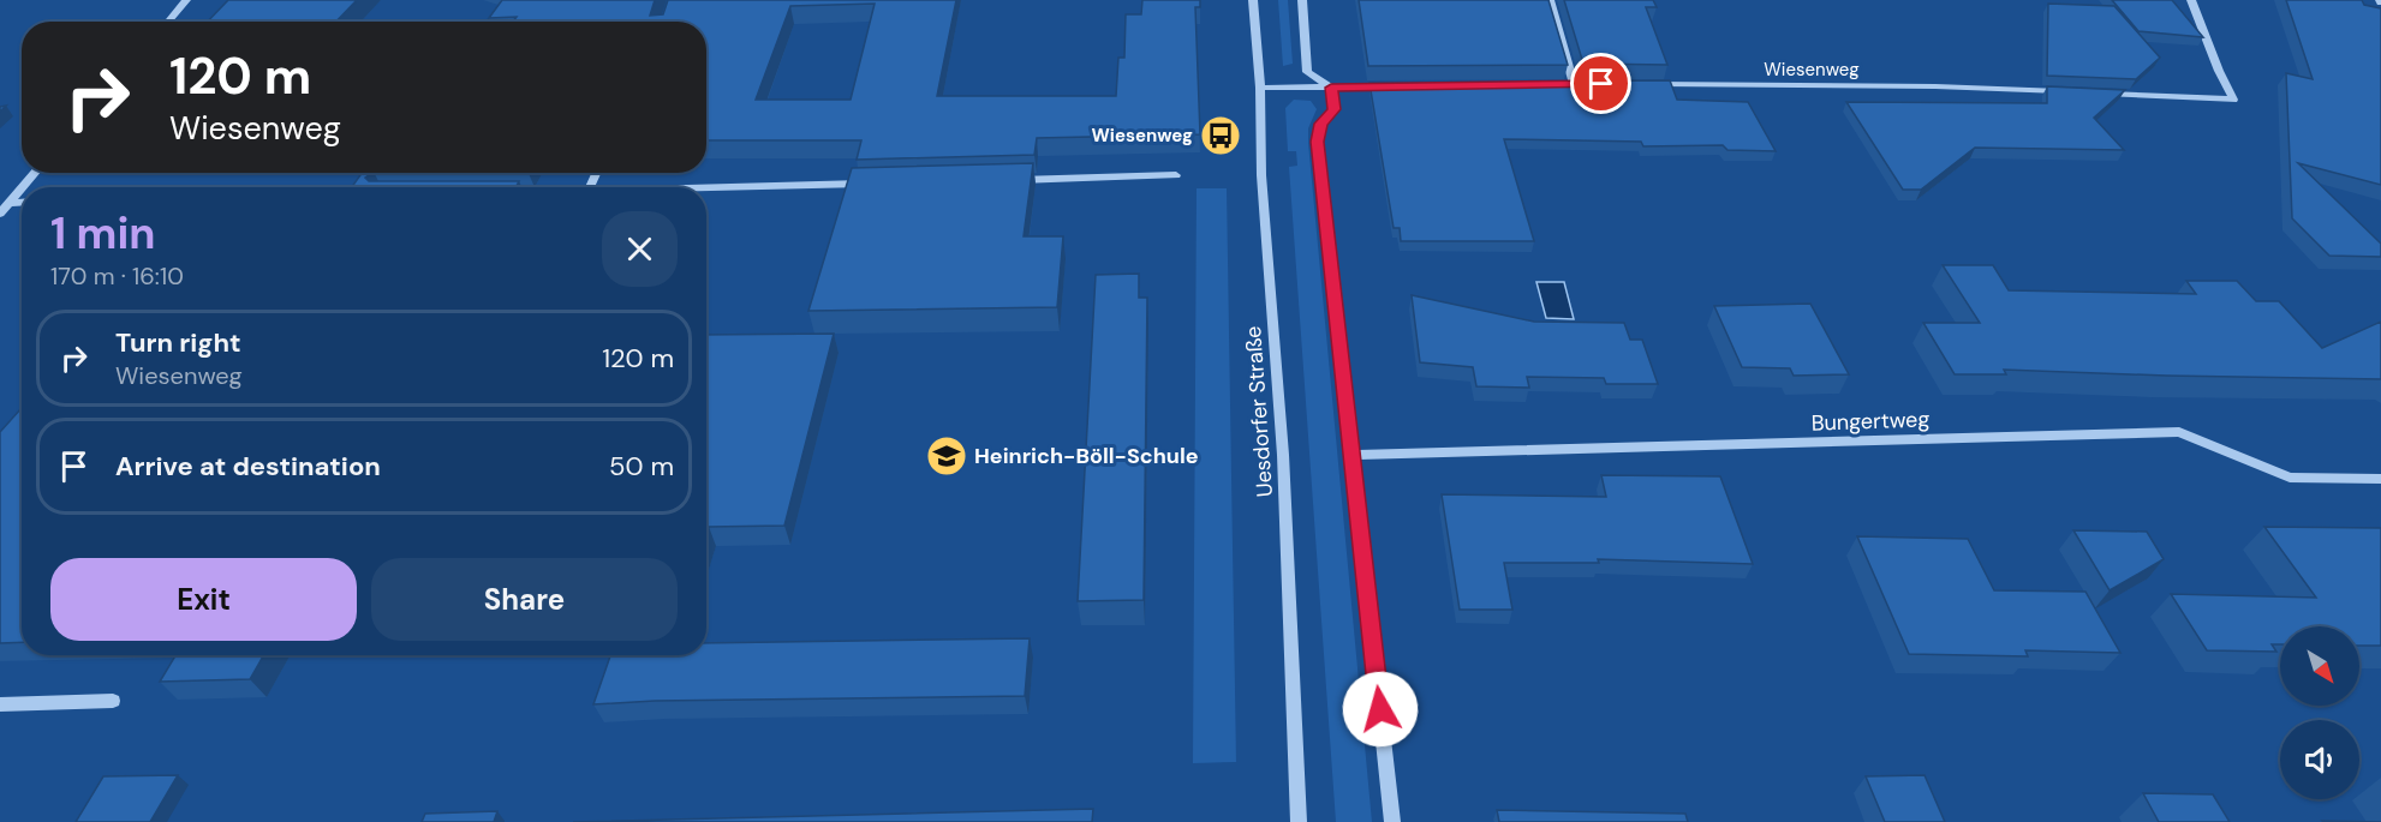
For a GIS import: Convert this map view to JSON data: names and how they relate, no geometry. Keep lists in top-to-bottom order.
{
  "streets": {
    "street": ["Wiesenweg", "Uesdorfer Straße", "Bungertweg"]
  },
  "places": {
    "bus stop": ["Wiesenweg"],
    "school or university": ["Heinrich-Böll-Schule"]
  },
  "north": "bottom right",
  "page": {
    "turn": ["120 m", "Wiesenweg"],
    "heading": ["1 min", "170 m · 16:10"],
    "list": [
      {
        "name": "Turn right",
        "note": "Wiesenweg",
        "value": "120 m"
      },
      {
        "name": "Arrive at destination",
        "value": "50 m"
      }
    ],
    "buttons": ["Exit", "Share"]
  }
}
